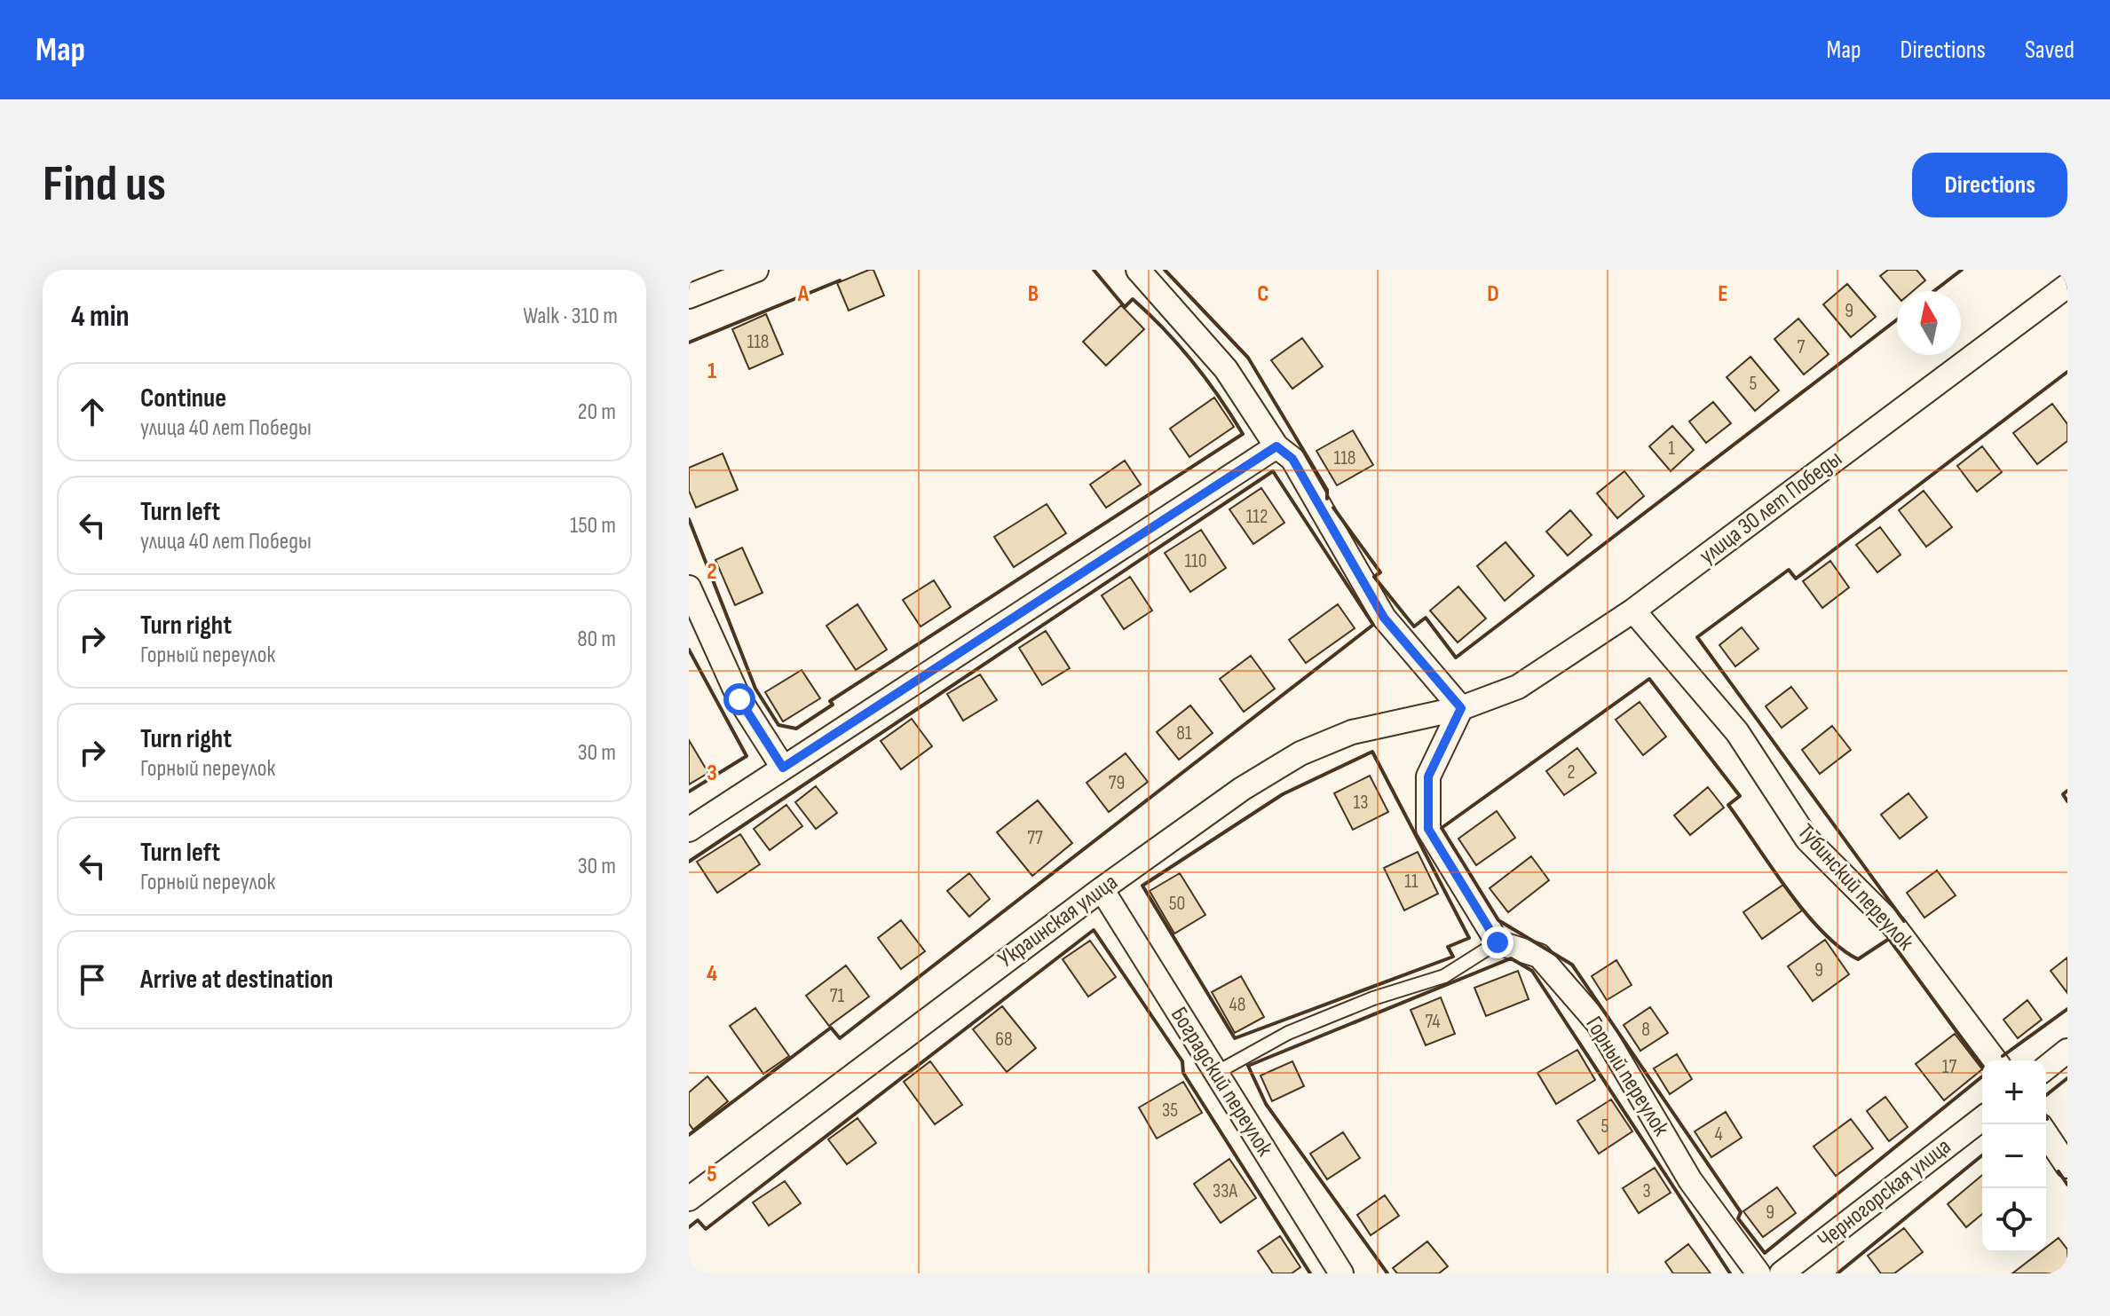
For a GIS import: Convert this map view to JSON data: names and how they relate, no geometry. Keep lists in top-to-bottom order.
{
  "streets": {
    "street": [
      "улица 30 лет Победы",
      "Тубинский переулок",
      "Украинская улица",
      "Горный переулок",
      "Боградский переулок",
      "Черногорская улица"
    ]
  },
  "crossings": [
    ["улица 30 лет Победы", "Тубинский переулок"],
    ["улица 30 лет Победы", "Украинская улица"],
    ["Украинская улица", "Боградский переулок"]
  ],
  "house_numbers": [
    "9",
    "118",
    "7",
    "5",
    "1",
    "118",
    "112",
    "110",
    "81",
    "2",
    "79",
    "13",
    "77",
    "11",
    "50",
    "9",
    "71",
    "48",
    "74",
    "8",
    "68",
    "17",
    "35",
    "5",
    "4",
    "33А",
    "3",
    "9"
  ],
  "north": "top",
  "page": {
    "header": "Map",
    "nav": ["Map", "Directions", "Saved"],
    "buttons": "Directions",
    "title": "Find us",
    "heading": ["4 min", "Walk · 310 m"],
    "list": [
      ["Continue", "улица 40 лет Победы", "20 m"],
      ["Turn left", "улица 40 лет Победы", "150 m"],
      ["Turn right", "Горный переулок", "80 m"],
      ["Turn right", "Горный переулок", "30 m"],
      ["Turn left", "Горный переулок", "30 m"],
      "Arrive at destination"
    ],
    "map_buttons": ["+", "−"]
  },
  "grid": {
    "columns": [
      "A",
      "B",
      "C",
      "D",
      "E"
    ],
    "rows": [
      "1",
      "2",
      "3",
      "4",
      "5"
    ]
  }
}
